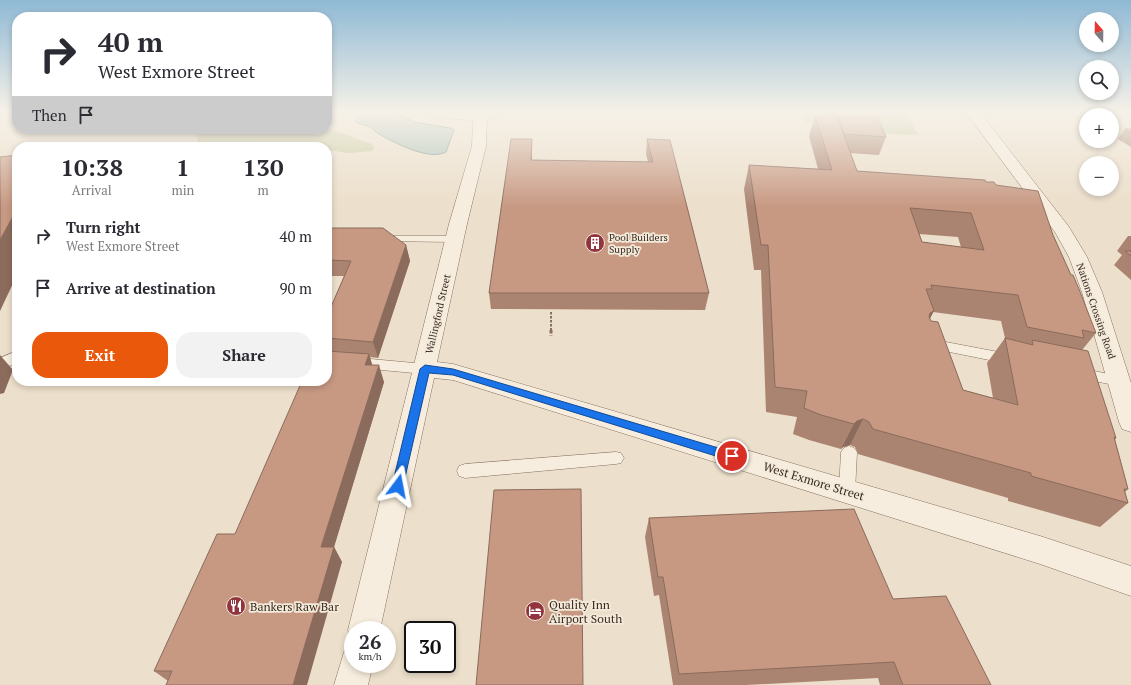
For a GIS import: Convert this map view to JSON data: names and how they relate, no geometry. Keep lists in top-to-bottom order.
{
  "streets": {
    "street": ["Nations Crossing Road", "Wallingford Street", "West Exmore Street"]
  },
  "crossings": [
    ["Wallingford Street", "West Exmore Street"]
  ],
  "places": {
    "building": ["Pool Builders Supply"],
    "restaurant": ["Bankers Raw Bar"],
    "hotel": ["Quality Inn Airport South"]
  },
  "north": "top",
  "page": {
    "map_buttons": ["+", "−"],
    "turn": ["40 m", "West Exmore Street"],
    "then": "Then",
    "eta": [
      "10:38",
      "Arrival",
      "1",
      "min",
      "130",
      "m"
    ],
    "list": [
      {
        "name": "Turn right",
        "note": "West Exmore Street",
        "value": "40 m"
      },
      {
        "name": "Arrive at destination",
        "value": "90 m"
      }
    ],
    "buttons": ["Exit", "Share"],
    "speed": "26 km/h",
    "limit": "30"
  }
}
